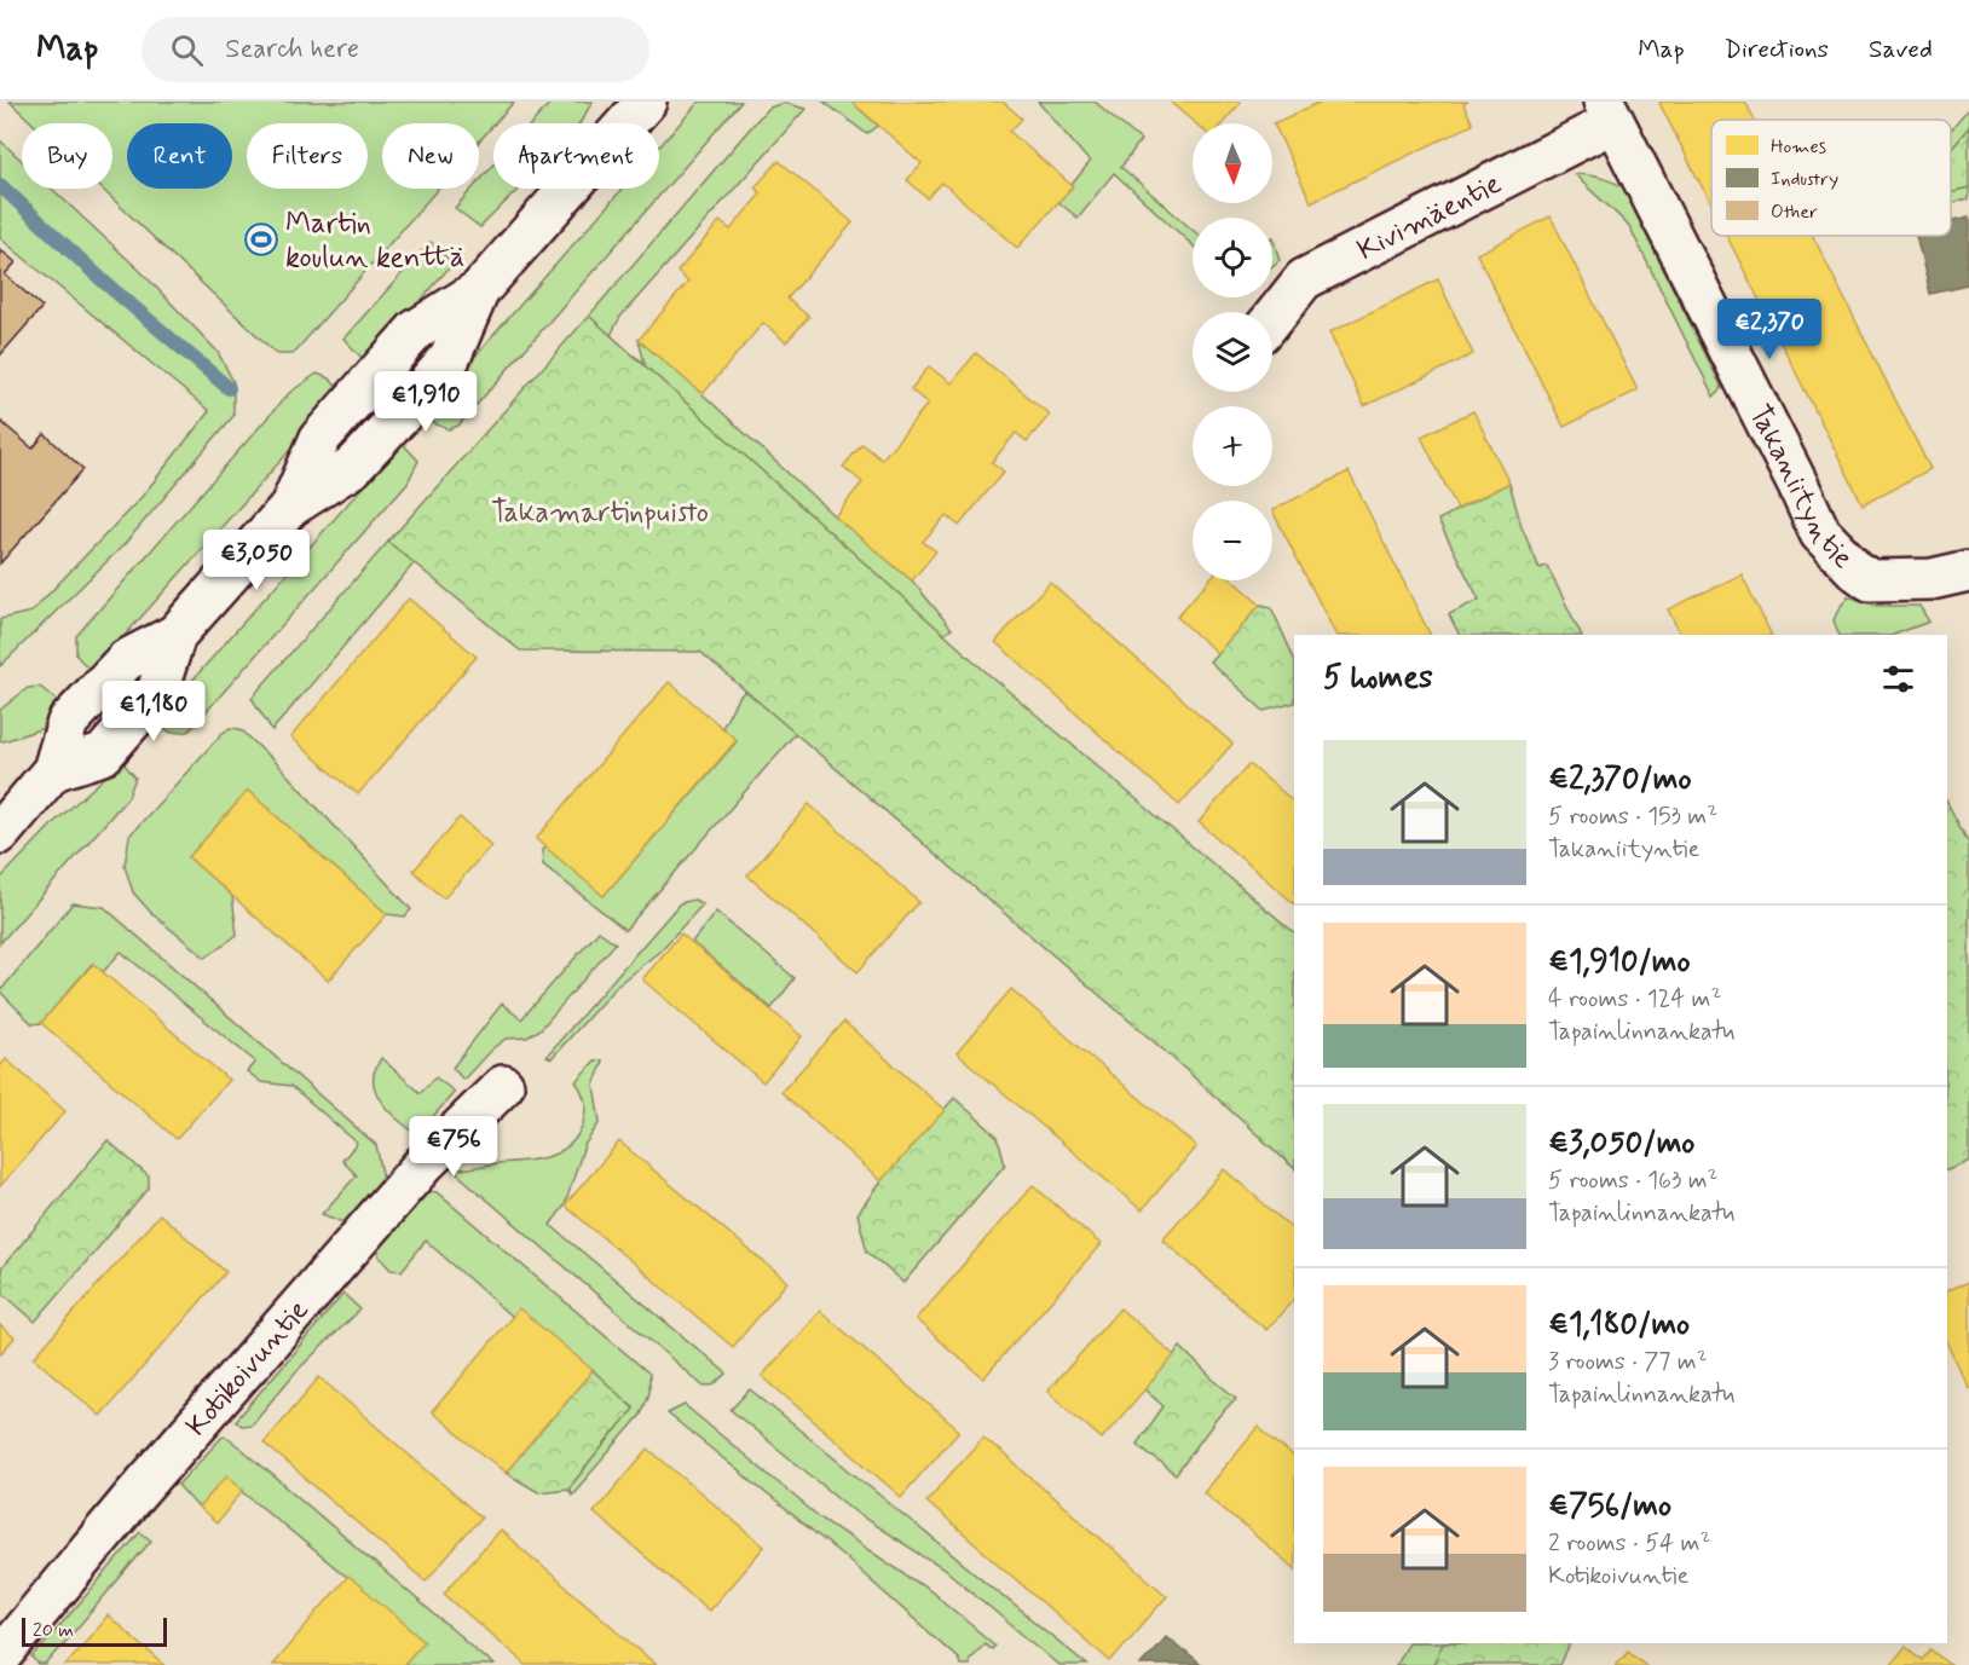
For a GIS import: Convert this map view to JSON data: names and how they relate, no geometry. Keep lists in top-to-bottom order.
{
  "streets": {
    "street": ["Kivimäentie", "Takaniityntie", "Kotikoivuntie"]
  },
  "crossings": [
    ["Kivimäentie", "Takaniityntie"]
  ],
  "parks": ["Takamartinpuisto"],
  "places": {
    "sports": ["Martin koulun kenttä"]
  },
  "legend": ["Homes", "Industry", "Other"],
  "scale_bar": "20 m",
  "north": "bottom",
  "page": {
    "header": "Map",
    "search": "Search here",
    "nav": ["Map", "Directions", "Saved"],
    "map_buttons": ["+", "−"],
    "chip": [
      "Buy",
      "Rent",
      "Filters",
      "New",
      "Apartment"
    ],
    "price": [
      "€2,370",
      "€1,910",
      "€3,050",
      "€1,180",
      "€756"
    ],
    "heading": "5 homes",
    "list": [
      {
        "name": "€2,370/mo",
        "note": "5 rooms · 153 m² · Takaniityntie"
      },
      {
        "name": "€1,910/mo",
        "note": "4 rooms · 124 m² · Tapainlinnankatu"
      },
      {
        "name": "€3,050/mo",
        "note": "5 rooms · 163 m² · Tapainlinnankatu"
      },
      {
        "name": "€1,180/mo",
        "note": "3 rooms · 77 m² · Tapainlinnankatu"
      },
      {
        "name": "€756/mo",
        "note": "2 rooms · 54 m² · Kotikoivuntie"
      }
    ],
    "scale": "20 m"
  }
}
